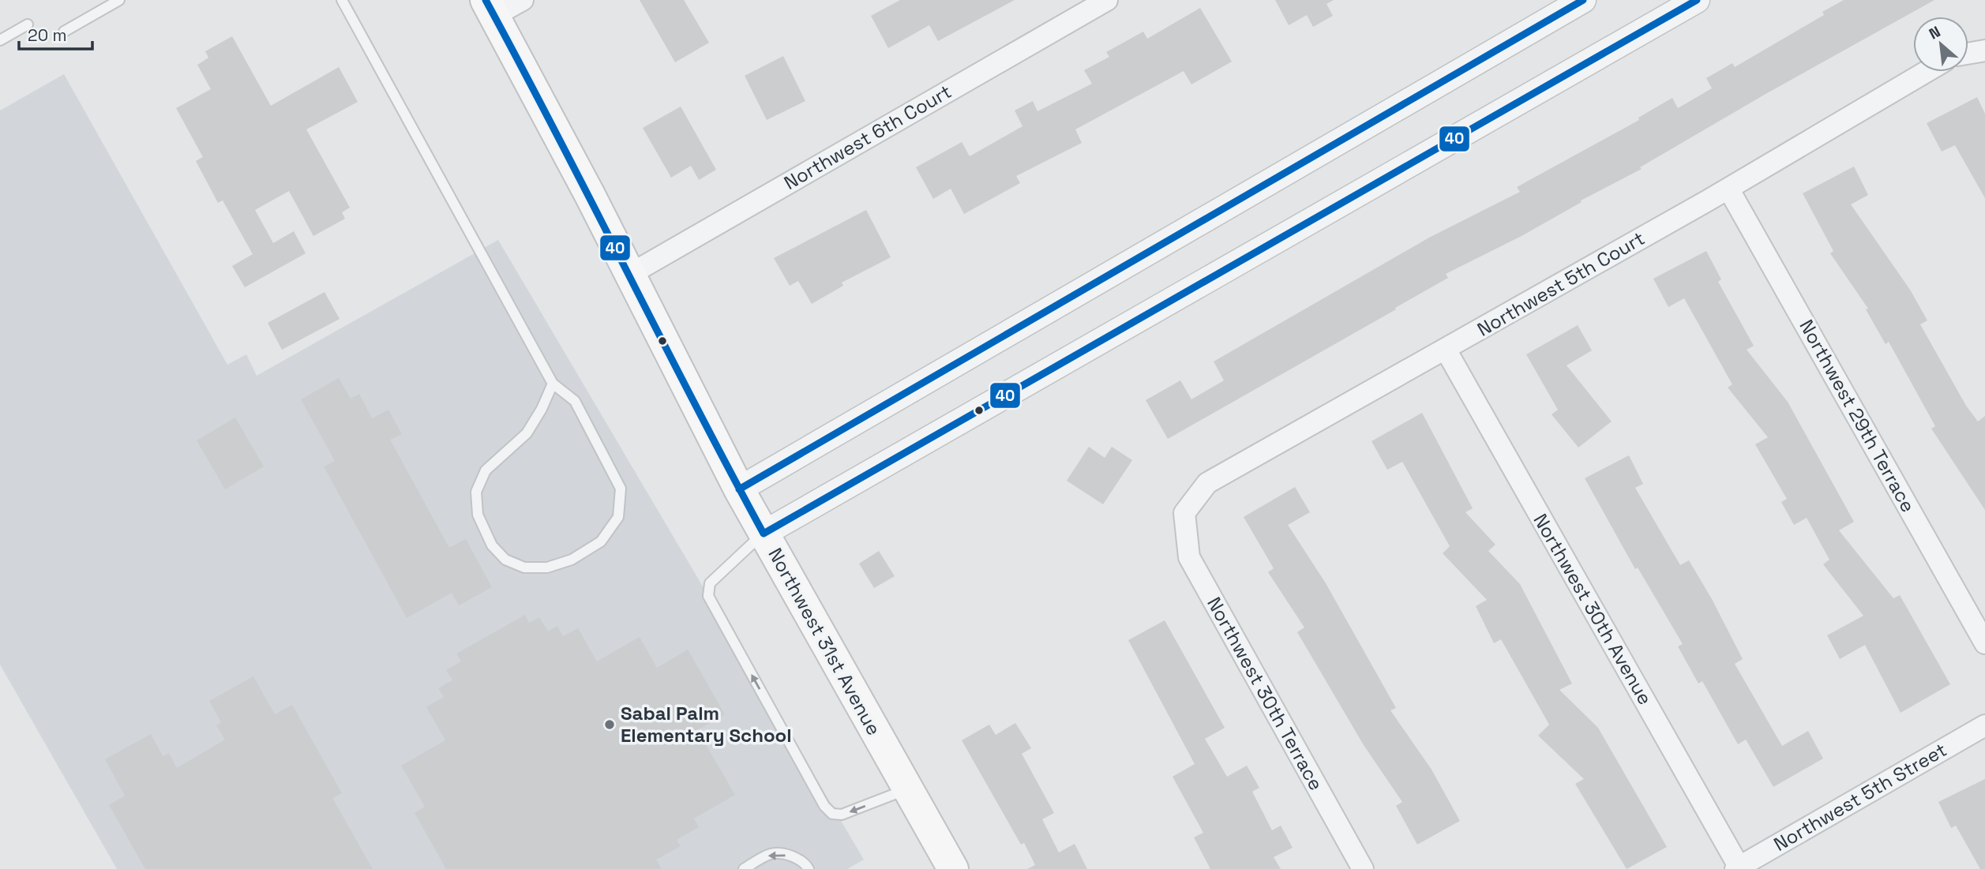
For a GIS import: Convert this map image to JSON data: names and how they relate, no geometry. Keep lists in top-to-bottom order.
{
  "streets": {
    "main road": ["Northwest 31st Avenue"],
    "street": [
      "Northwest 6th Court",
      "Northwest 5th Court",
      "Northwest 29th Terrace",
      "Northwest 30th Avenue",
      "Northwest 30th Terrace",
      "Northwest 5th Street"
    ]
  },
  "crossings": [
    ["Northwest 6th Court", "Northwest 31st Avenue"],
    ["Northwest 5th Court", "Northwest 29th Terrace"],
    ["Northwest 5th Court", "Northwest 30th Avenue"],
    ["Northwest 5th Court", "Northwest 30th Terrace"],
    ["Northwest 30th Avenue", "Northwest 5th Street"]
  ],
  "places": ["Sabal Palm Elementary School"],
  "lines": ["transit line 40"],
  "scale_bar": "20 m",
  "north": "top left"
}
